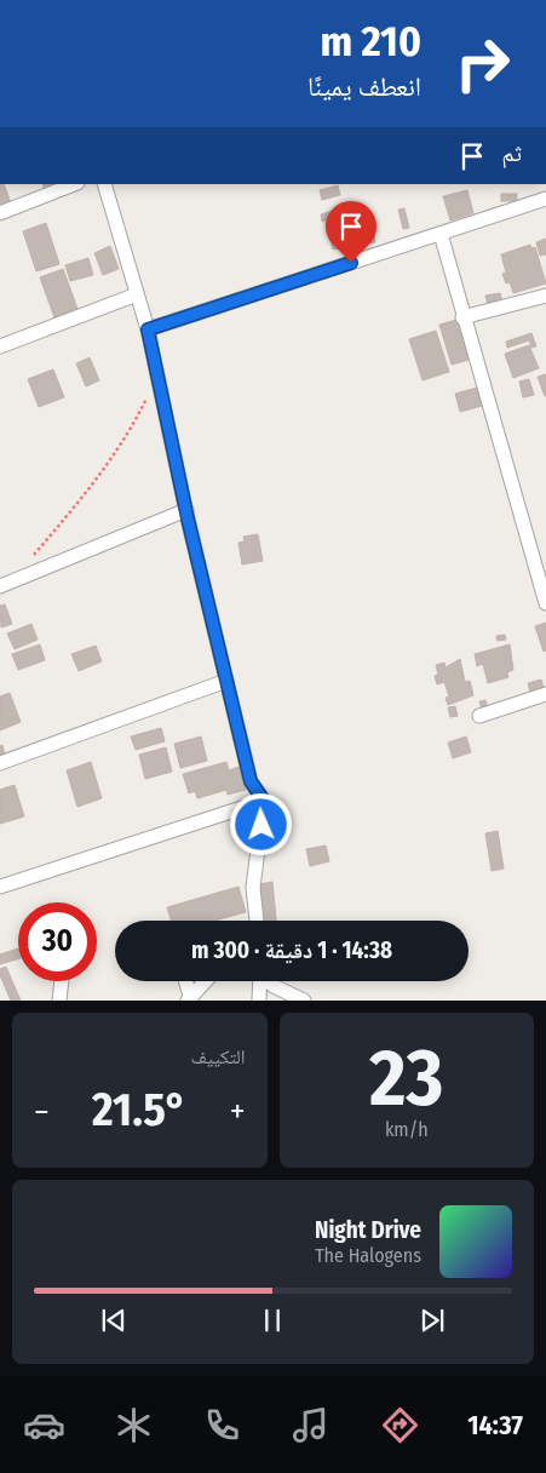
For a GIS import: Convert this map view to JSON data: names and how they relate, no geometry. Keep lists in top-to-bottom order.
{
  "page": {
    "turn": ["210 m", "انعطف يمينًا"],
    "then": "ثم",
    "limit": "30",
    "trip": "14:38 · 1 دقيقة · 300 m",
    "tile": [
      ["23", "km/h"],
      "التكييف"
    ],
    "heat": ["−", "21.5°", "+"],
    "song": ["Night Drive", "The Halogens"],
    "tabs": "14:37"
  }
}
